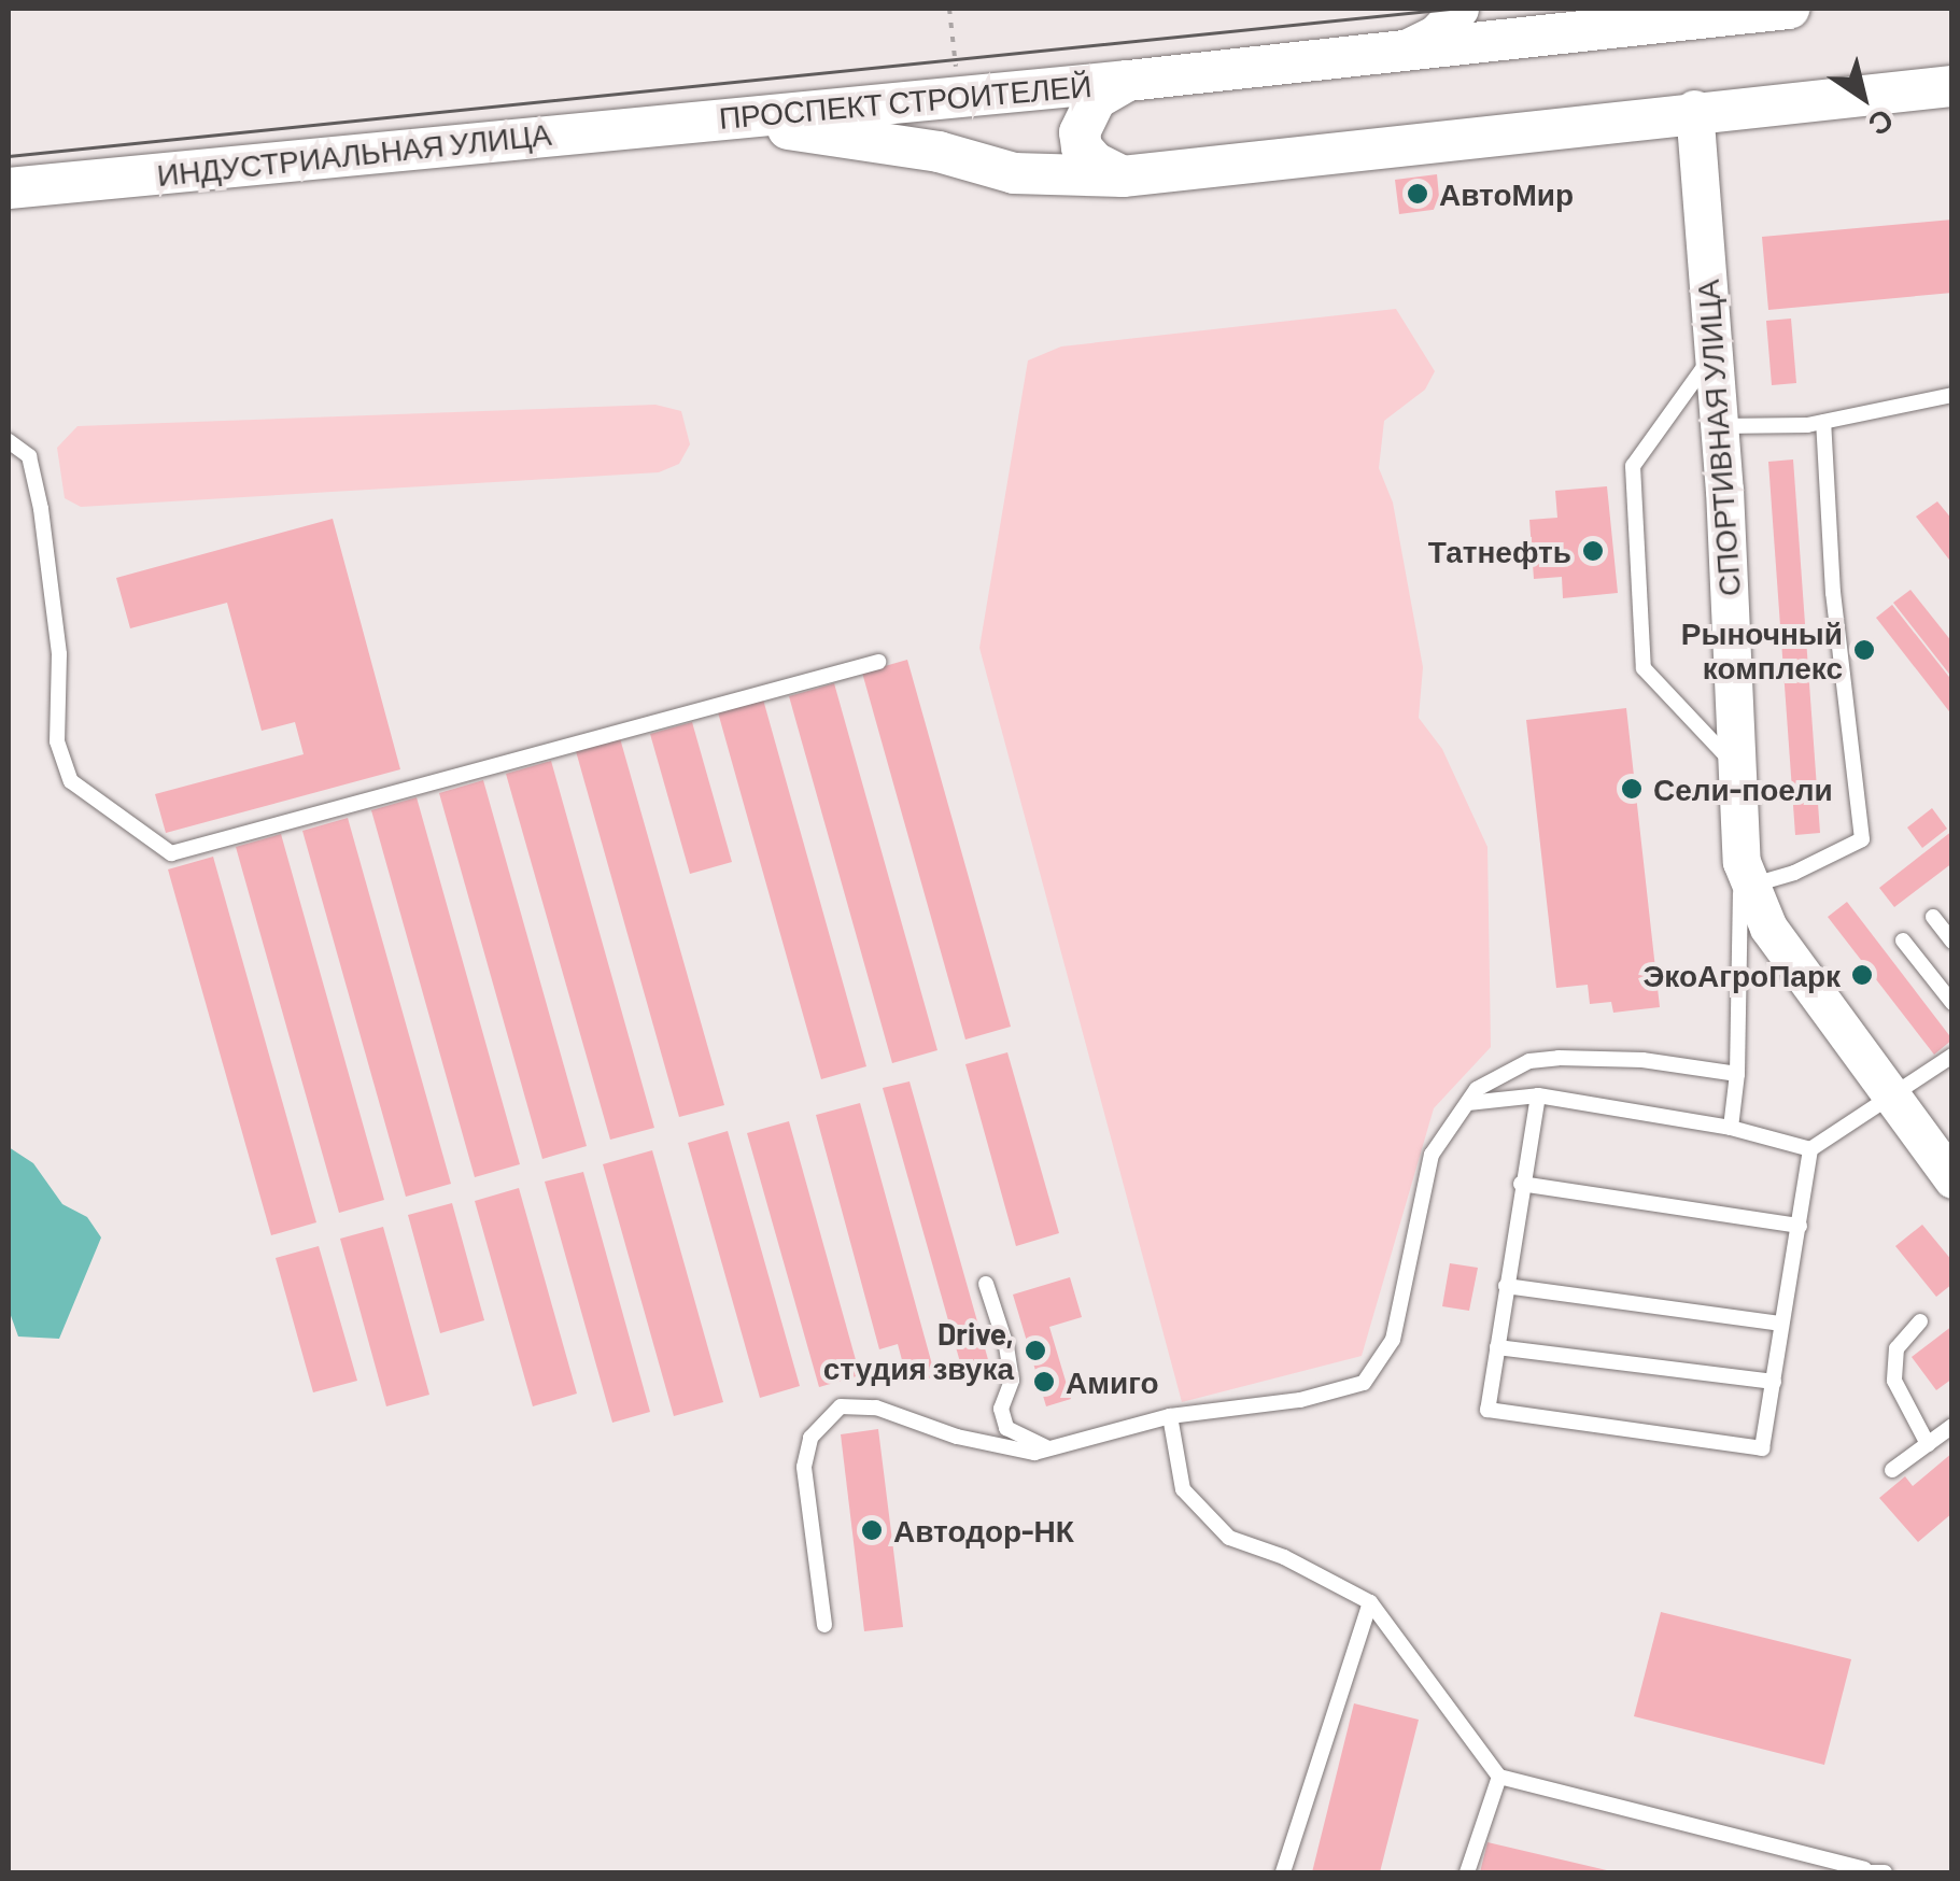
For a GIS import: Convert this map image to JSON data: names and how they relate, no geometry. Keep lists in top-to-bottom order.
{
  "streets": {
    "main road": ["ПРОСПЕКТ СТРОИТЕЛЕЙ", "ИНДУСТРИАЛЬНАЯ УЛИЦА"],
    "street": ["СПОРТИВНАЯ УЛИЦА"]
  },
  "crossings": [
    ["ПРОСПЕКТ СТРОИТЕЛЕЙ", "ИНДУСТРИАЛЬНАЯ УЛИЦА"],
    ["ПРОСПЕКТ СТРОИТЕЛЕЙ", "СПОРТИВНАЯ УЛИЦА"]
  ],
  "places": [
    "АвтоМир",
    "Татнефть",
    "Рыночный комплекс",
    "Сели-поели",
    "ЭкоАгроПарк",
    "Drive, студия звука",
    "Амиго",
    "Автодор-НК"
  ],
  "north": "bottom right"
}
